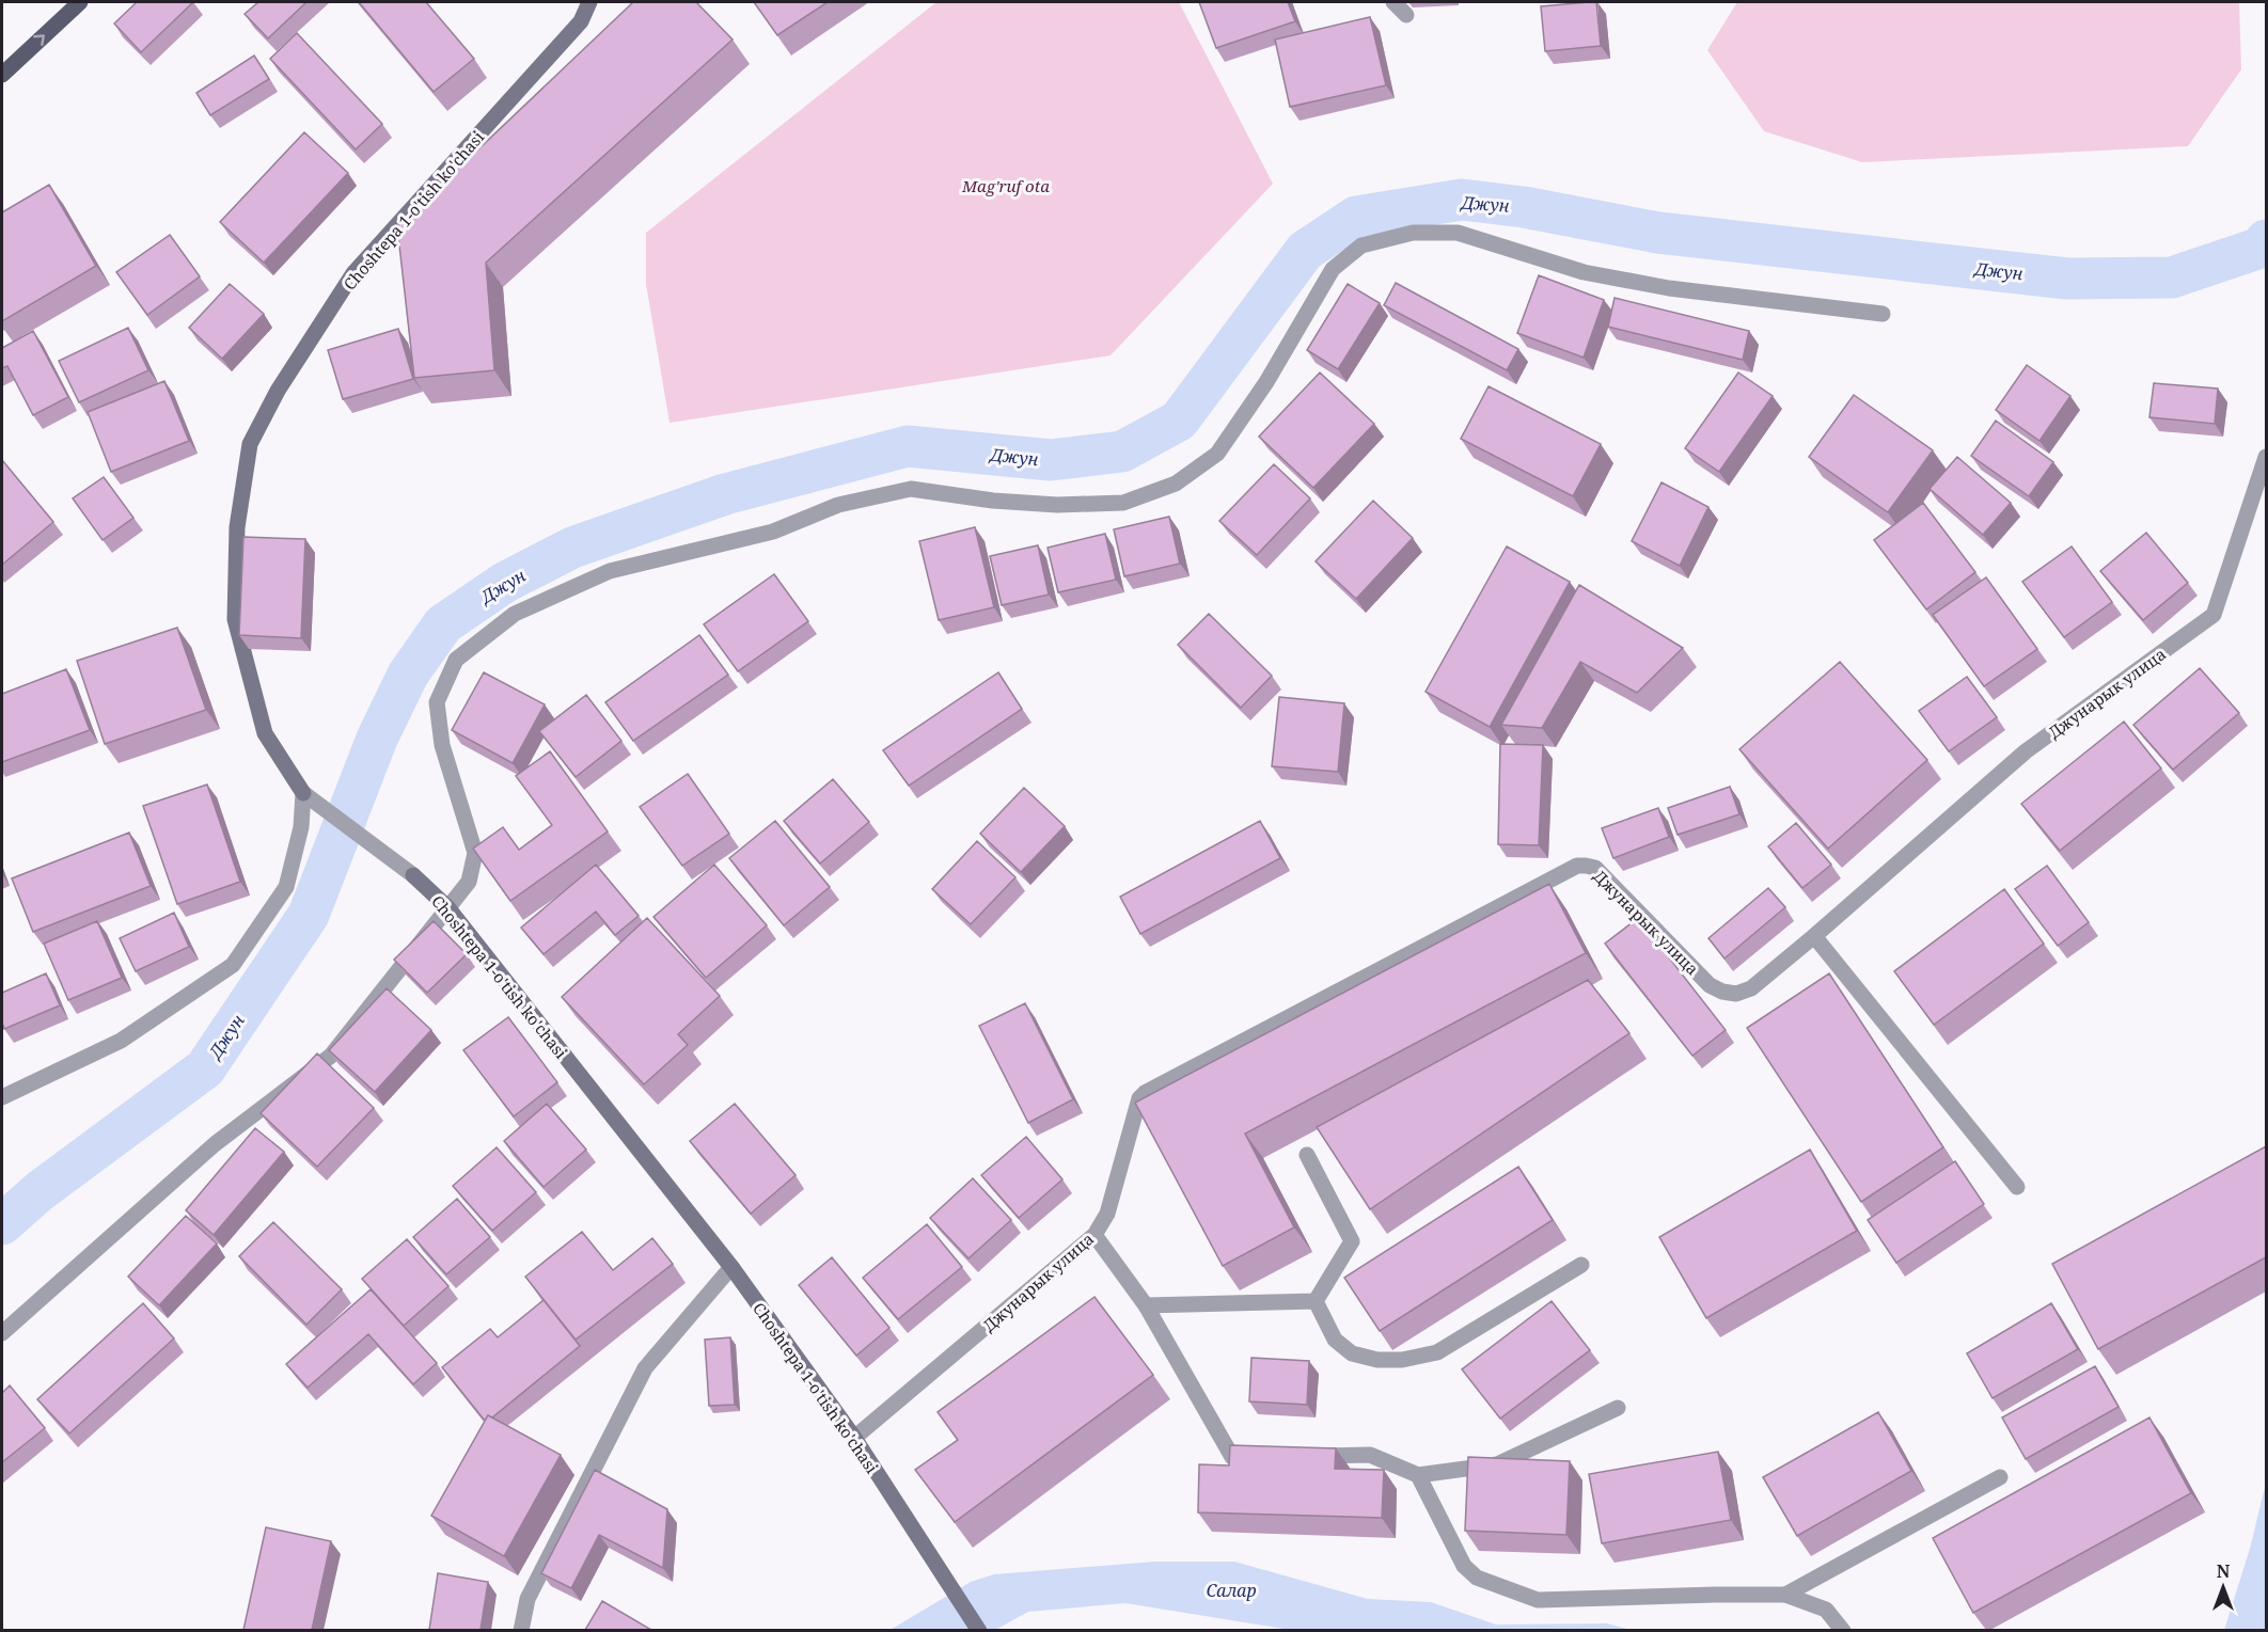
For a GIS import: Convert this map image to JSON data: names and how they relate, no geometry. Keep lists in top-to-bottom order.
{
  "streets": {
    "street": ["Choshtepa 1-o'tish ko'chasi", "Джунарык улица"]
  },
  "crossings": [
    ["Choshtepa 1-o'tish ko'chasi", "Джунарык улица"]
  ],
  "water": ["Джун", "Салар"],
  "parks": ["Mag'ruf ota"],
  "north": "top"
}
